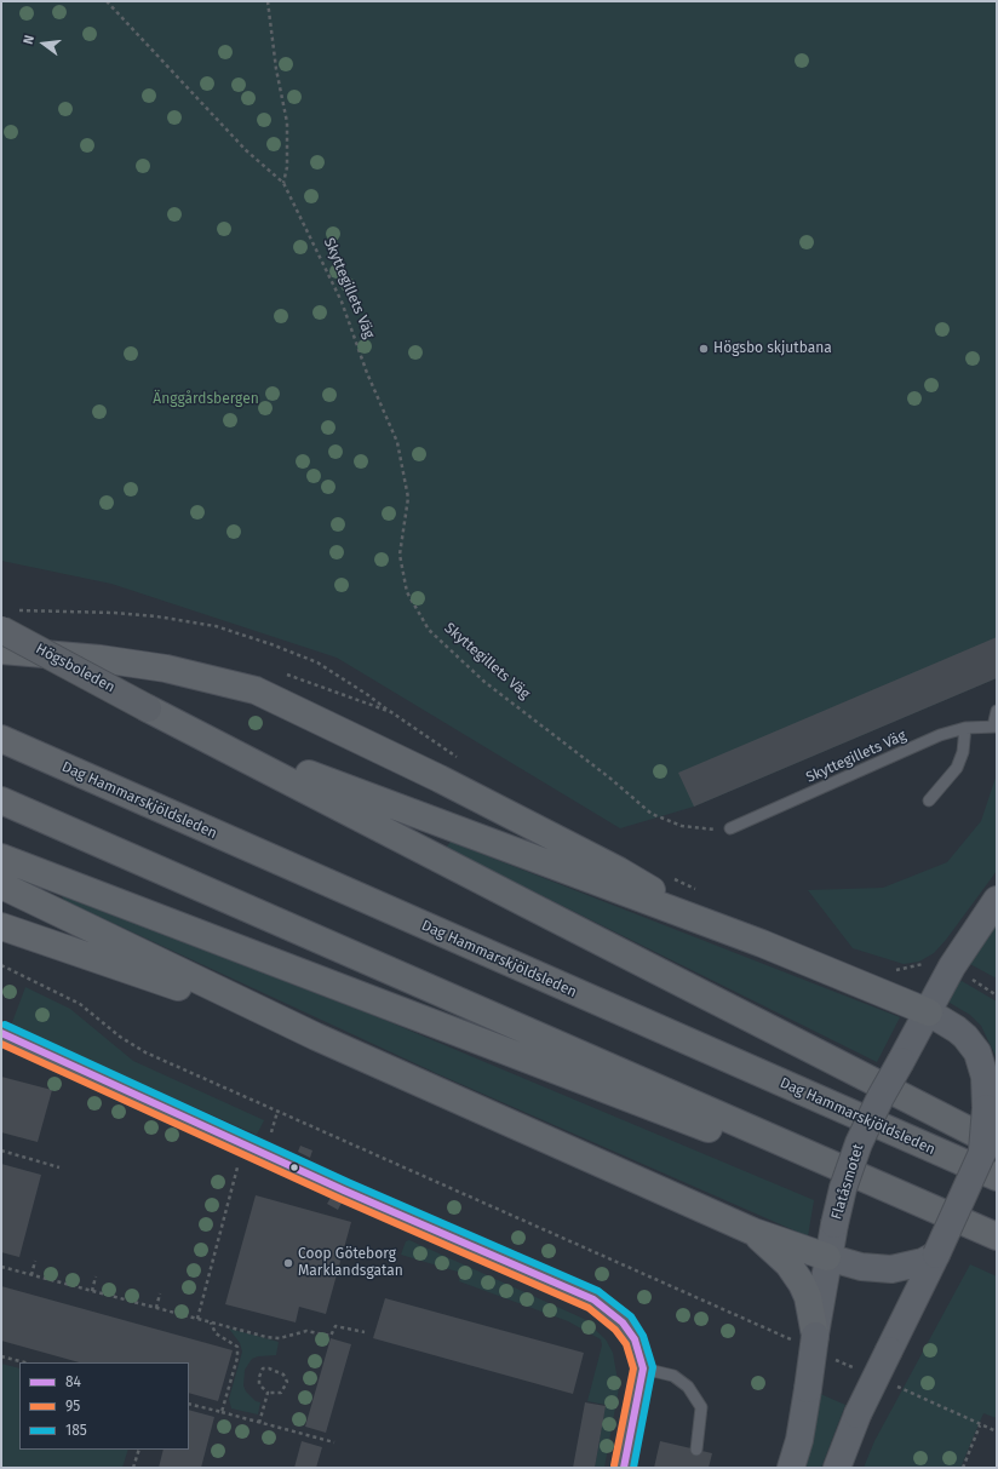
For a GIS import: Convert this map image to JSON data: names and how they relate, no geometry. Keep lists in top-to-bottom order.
{
  "streets": {
    "main road": ["Högsboleden", "Dag Hammarskjöldsleden"],
    "street": ["Flatåsmotet"],
    "lane": ["Skyttegillets Väg"]
  },
  "parks": ["Änggårdsbergen"],
  "places": ["Högsbo skjutbana", "Coop Göteborg Marklandsgatan"],
  "lines": ["transit line 185", "transit line 84", "transit line 95"],
  "legend": ["84", "95", "185"],
  "north": "left"
}
